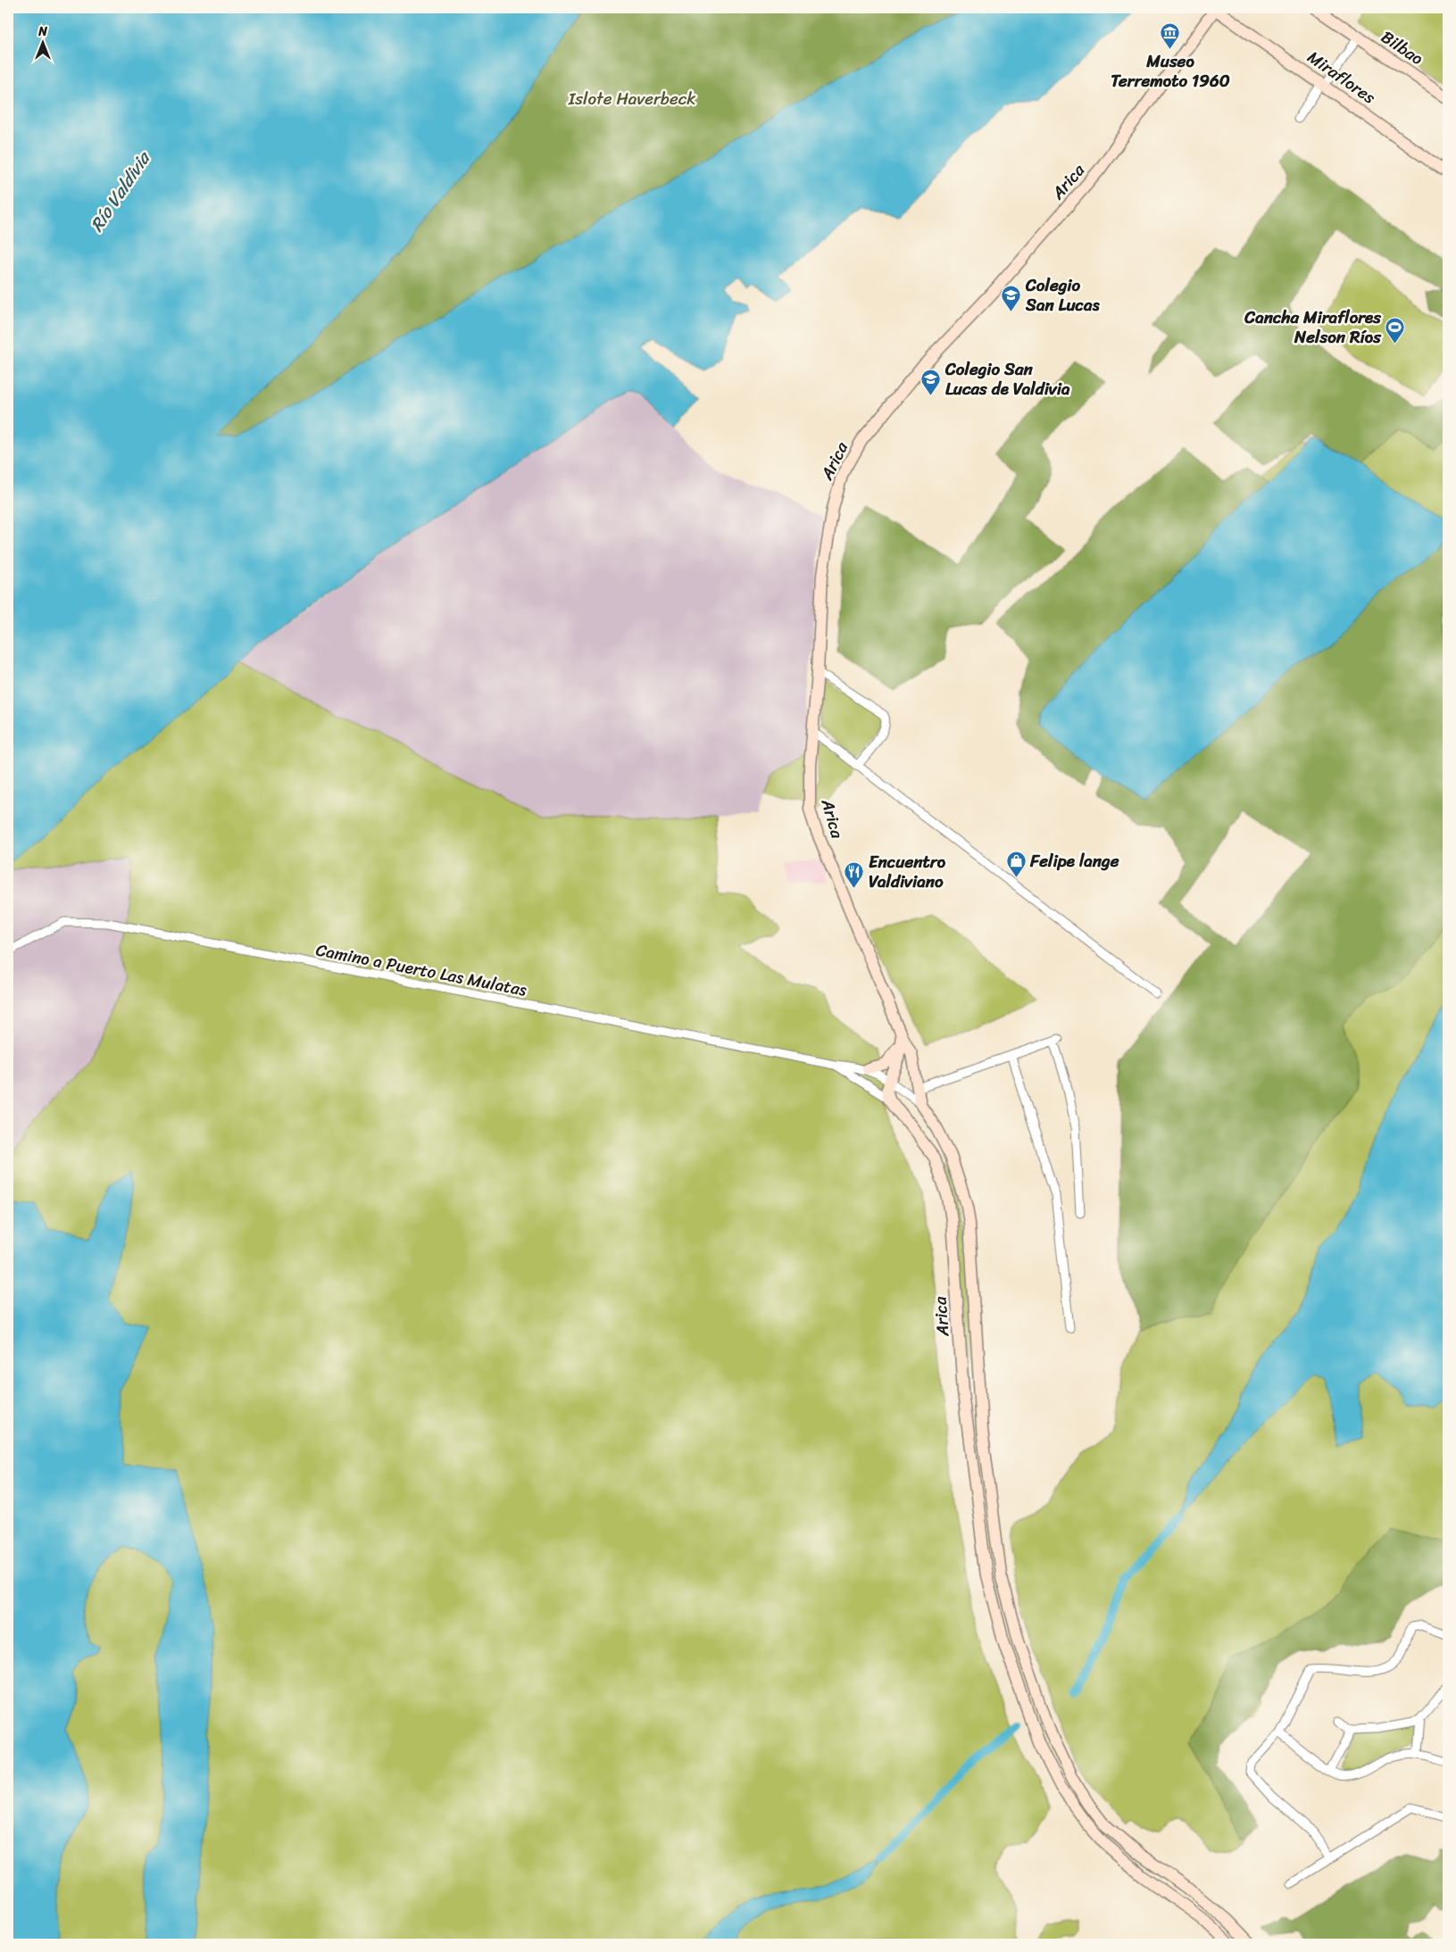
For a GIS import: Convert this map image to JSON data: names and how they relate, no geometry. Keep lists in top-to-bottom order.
{
  "streets": {
    "main road": ["Bilbao", "Miraflores", "Arica"],
    "street": ["Camino a Puerto Las Mulatas"]
  },
  "crossings": [
    ["Miraflores", "Arica"],
    ["Arica", "Camino a Puerto Las Mulatas"]
  ],
  "water": ["Río Valdivia"],
  "parks": ["Islote Haverbeck"],
  "places": {
    "museum": ["Museo Terremoto 1960"],
    "school or university": ["Colegio San Lucas", "Colegio San Lucas de Valdivia"],
    "sports": ["Cancha Miraflores Nelson Ríos"],
    "shop": ["Felipe lange"],
    "restaurant": ["Encuentro Valdiviano"]
  },
  "north": "top"
}
